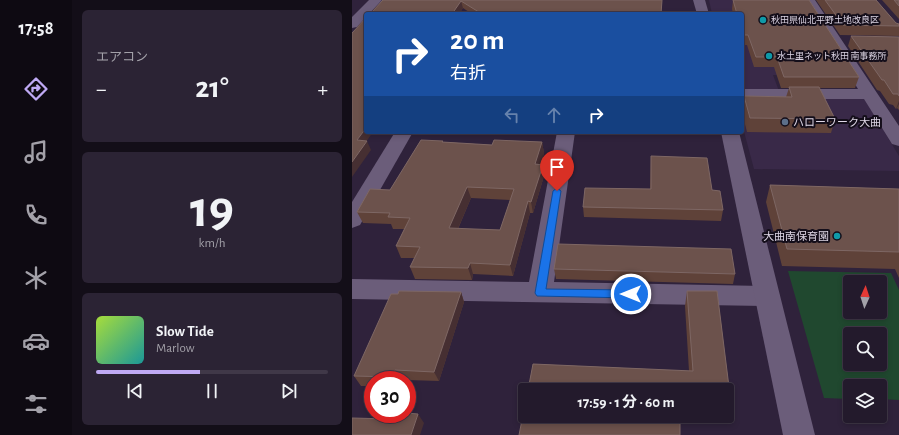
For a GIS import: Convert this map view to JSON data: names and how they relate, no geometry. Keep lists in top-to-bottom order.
{
  "places": [
    "秋田県仙北平野土地改良区",
    "水土里ネット秋田 南事務所",
    "ハローワーク大曲",
    "大曲南保育園"
  ],
  "north": "top",
  "page": {
    "tabs": "17:58",
    "tile": [
      "エアコン",
      ["19", "km/h"]
    ],
    "turn": ["20 m", "右折"],
    "heat": ["−", "21°", "+"],
    "song": ["Slow Tide", "Marlow"],
    "limit": "30",
    "trip": "17:59 · 1 分 · 60 m"
  }
}
